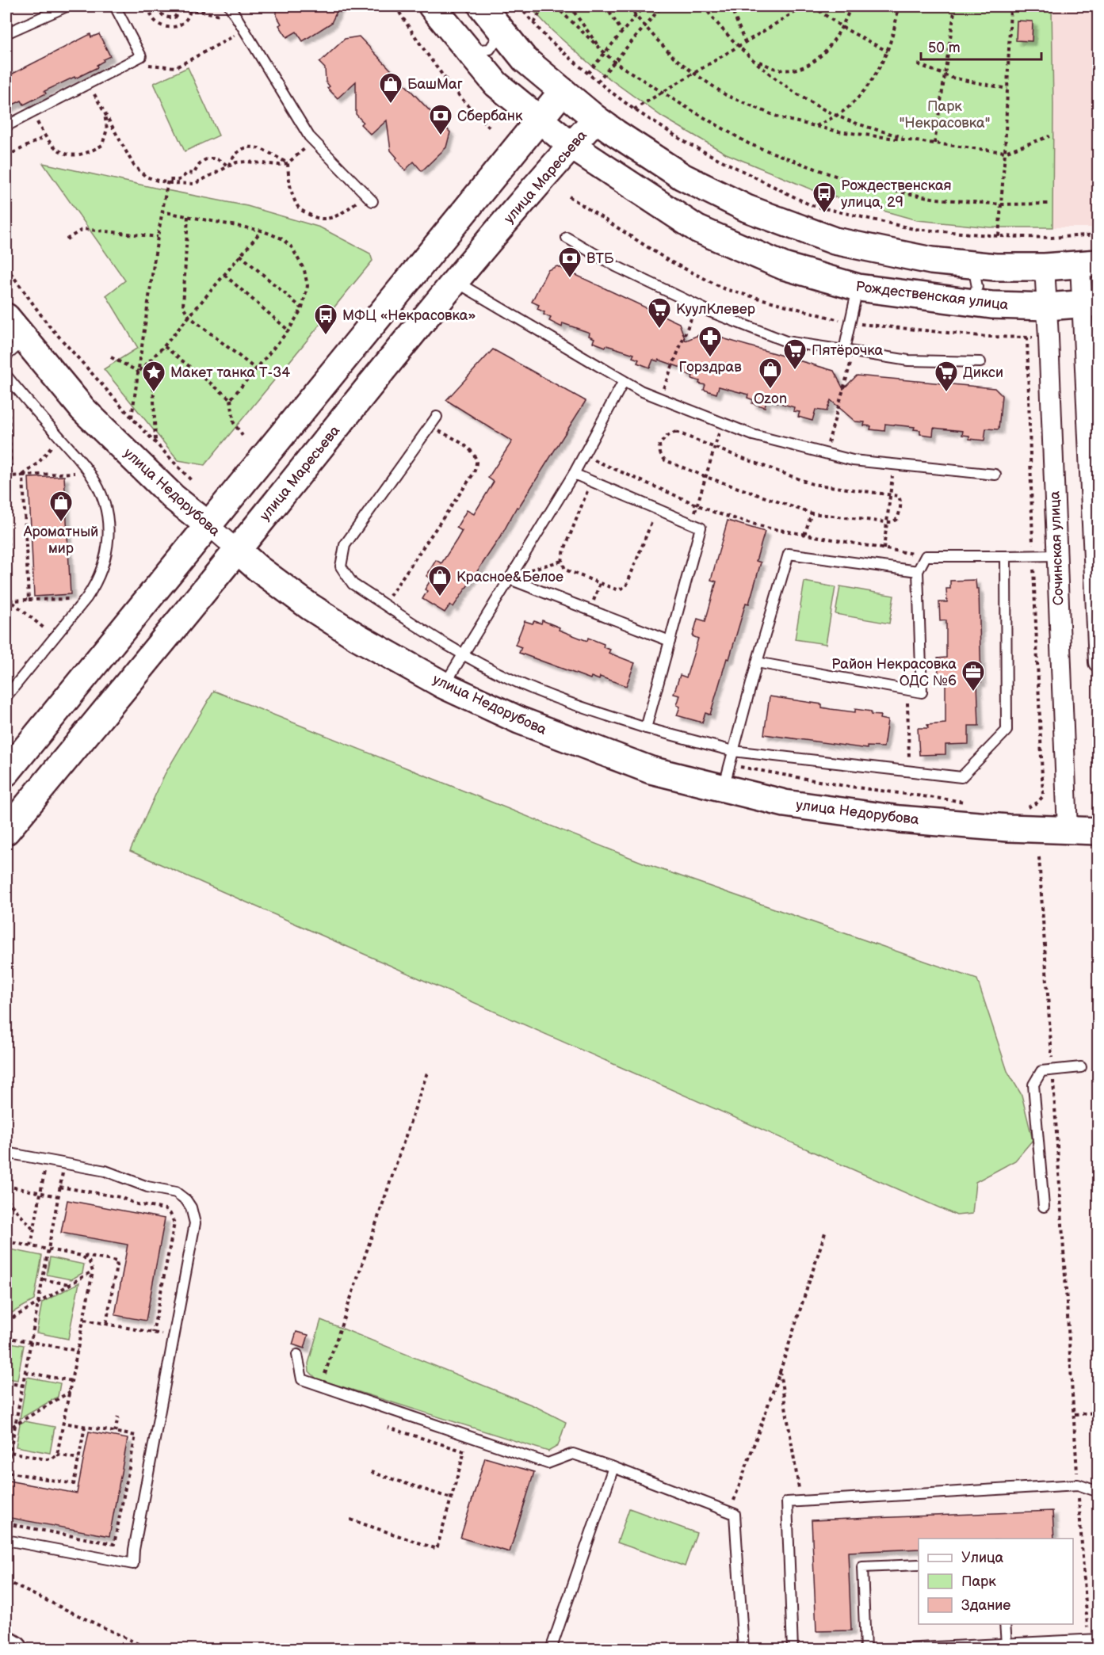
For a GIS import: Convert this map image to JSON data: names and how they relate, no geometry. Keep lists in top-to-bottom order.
{
  "streets": {
    "street": [
      "улица Маресьева",
      "Рождественская улица",
      "улица Недорубова",
      "Сочинская улица"
    ]
  },
  "crossings": [
    ["улица Маресьева", "Рождественская улица"],
    ["улица Маресьева", "улица Недорубова"],
    ["Рождественская улица", "Сочинская улица"],
    ["улица Недорубова", "Сочинская улица"]
  ],
  "parks": ["Парк \"Некрасовка\""],
  "places": {
    "shop": [
      "БашМаг",
      "Ozon",
      "Ароматный мир",
      "Красное&Белое"
    ],
    "bank": ["Сбербанк", "ВТБ"],
    "bus stop": ["Рождественская улица, 29", "МФЦ «Некрасовка»"],
    "supermarket": ["КуулКлевер", "Пятёрочка", "Дикси"],
    "pharmacy": ["Горздрав"],
    "place": ["Макет танка Т-34"],
    "office": ["Район Некрасовка ОДС №6"]
  },
  "legend": ["Улица", "Парк", "Здание"],
  "scale_bar": "50 m"
}
